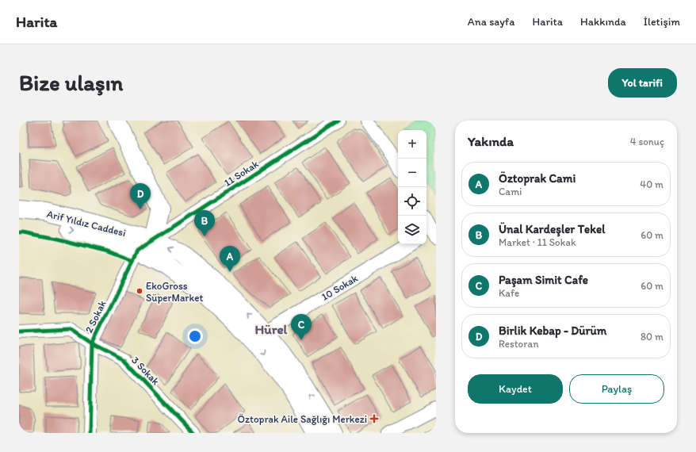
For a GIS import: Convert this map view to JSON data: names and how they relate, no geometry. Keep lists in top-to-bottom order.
{
  "streets": {
    "main road": ["Arif Yıldız Caddesi"],
    "street": [
      "11 Sokak",
      "10 Sokak",
      "2 Sokak",
      "3 Sokak"
    ]
  },
  "crossings": [
    ["11 Sokak", "Arif Yıldız Caddesi"],
    ["11 Sokak", "2 Sokak"],
    ["Arif Yıldız Caddesi", "10 Sokak"],
    ["Arif Yıldız Caddesi", "2 Sokak"],
    ["2 Sokak", "3 Sokak"]
  ],
  "districts": ["Hürel"],
  "places": {
    "other": ["EkoGross SüperMarket"],
    "health": ["Öztoprak Aile Sağlığı Merkezi"]
  },
  "page": {
    "header": "Harita",
    "nav": [
      "Ana sayfa",
      "Harita",
      "Hakkında",
      "İletişim"
    ],
    "buttons": [
      "Yol tarifi",
      ["Kaydet", "Paylaş"]
    ],
    "title": "Bize ulaşın",
    "heading": ["Yakında", "4 sonuç"],
    "map_buttons": ["+", "−"],
    "list": [
      {
        "mark": "A",
        "name": "Öztoprak Cami",
        "note": "Cami",
        "value": "40 m"
      },
      {
        "mark": "B",
        "name": "Ünal Kardeşler Tekel",
        "note": "Market · 11 Sokak",
        "value": "60 m"
      },
      {
        "mark": "C",
        "name": "Paşam Simit Cafe",
        "note": "Kafe",
        "value": "60 m"
      },
      {
        "mark": "D",
        "name": "Birlik Kebap - Dürüm",
        "note": "Restoran",
        "value": "80 m"
      }
    ],
    "pins": [
      "D",
      "B",
      "A",
      "C"
    ]
  }
}
